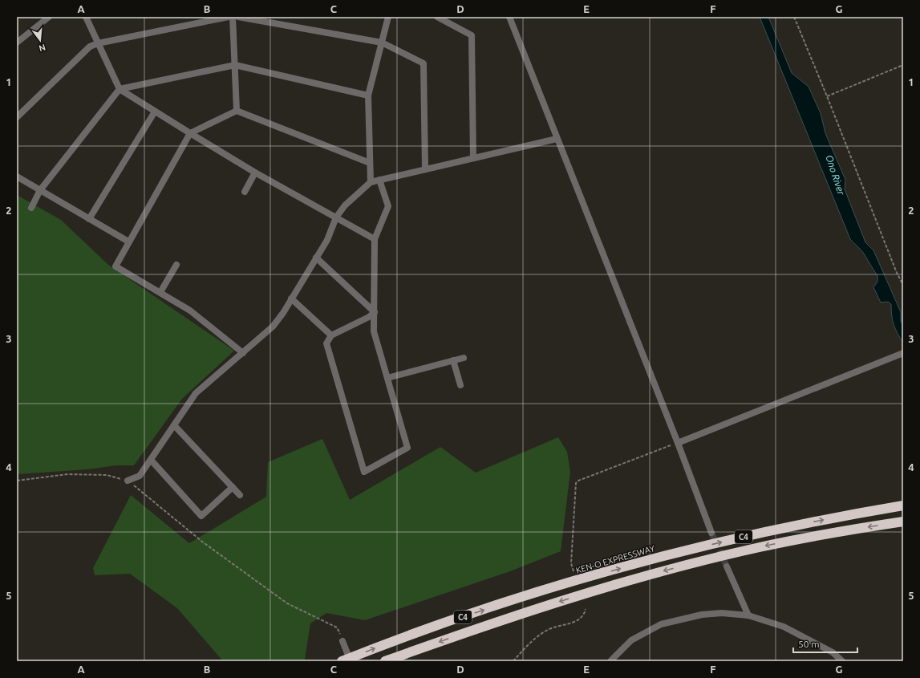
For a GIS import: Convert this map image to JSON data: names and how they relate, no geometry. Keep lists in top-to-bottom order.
{
  "streets": {
    "highway": ["C4", "KEN-O EXPRESSWAY"]
  },
  "water": ["Ono River"],
  "scale_bar": "50 m",
  "north": "bottom",
  "grid": {
    "columns": [
      "A",
      "B",
      "C",
      "D",
      "E",
      "F",
      "G"
    ],
    "rows": [
      "1",
      "2",
      "3",
      "4",
      "5"
    ]
  }
}
